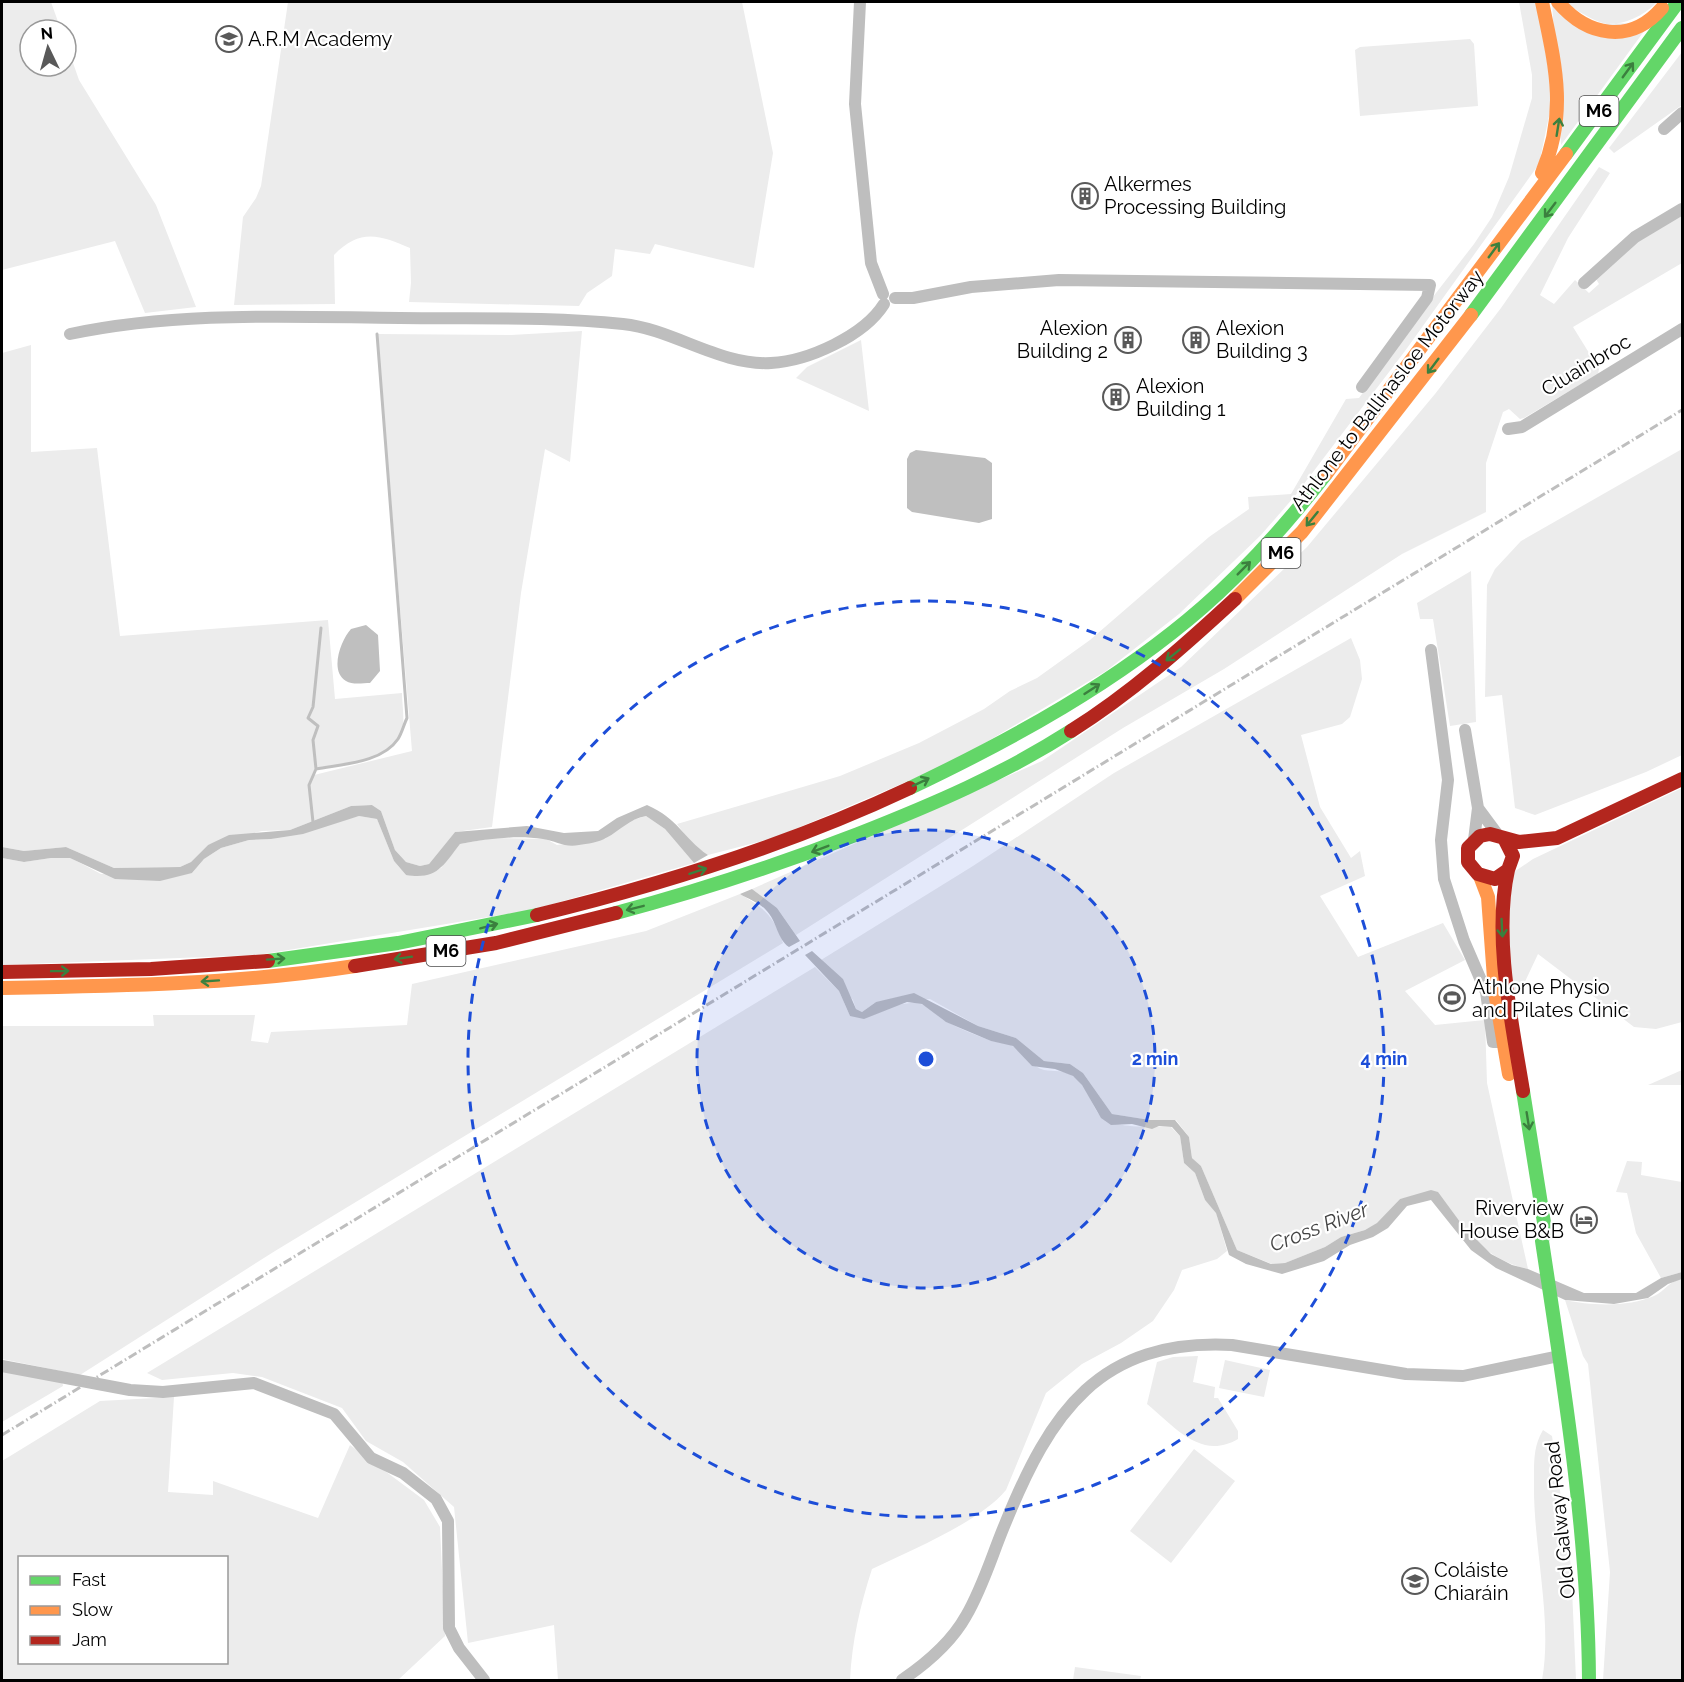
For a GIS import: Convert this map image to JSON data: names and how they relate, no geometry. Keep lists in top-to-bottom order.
{
  "streets": {
    "main road": ["M6", "Athlone to Ballinasloe Motorway", "Old Galway Road"],
    "street": ["Cluainbroc"]
  },
  "water": ["Cross River"],
  "places": {
    "school or university": ["A.R.M Academy", "Coláiste Chiaráin"],
    "building": [
      "Alkermes Processing Building",
      "Alexion Building 2",
      "Alexion Building 3",
      "Alexion Building 1"
    ],
    "sports": ["Athlone Physio and Pilates Clinic"],
    "hotel": ["Riverview House B&B"]
  },
  "legend": ["Fast", "Slow", "Jam"],
  "north": "top",
  "rings": ["2 min", "4 min"]
}
